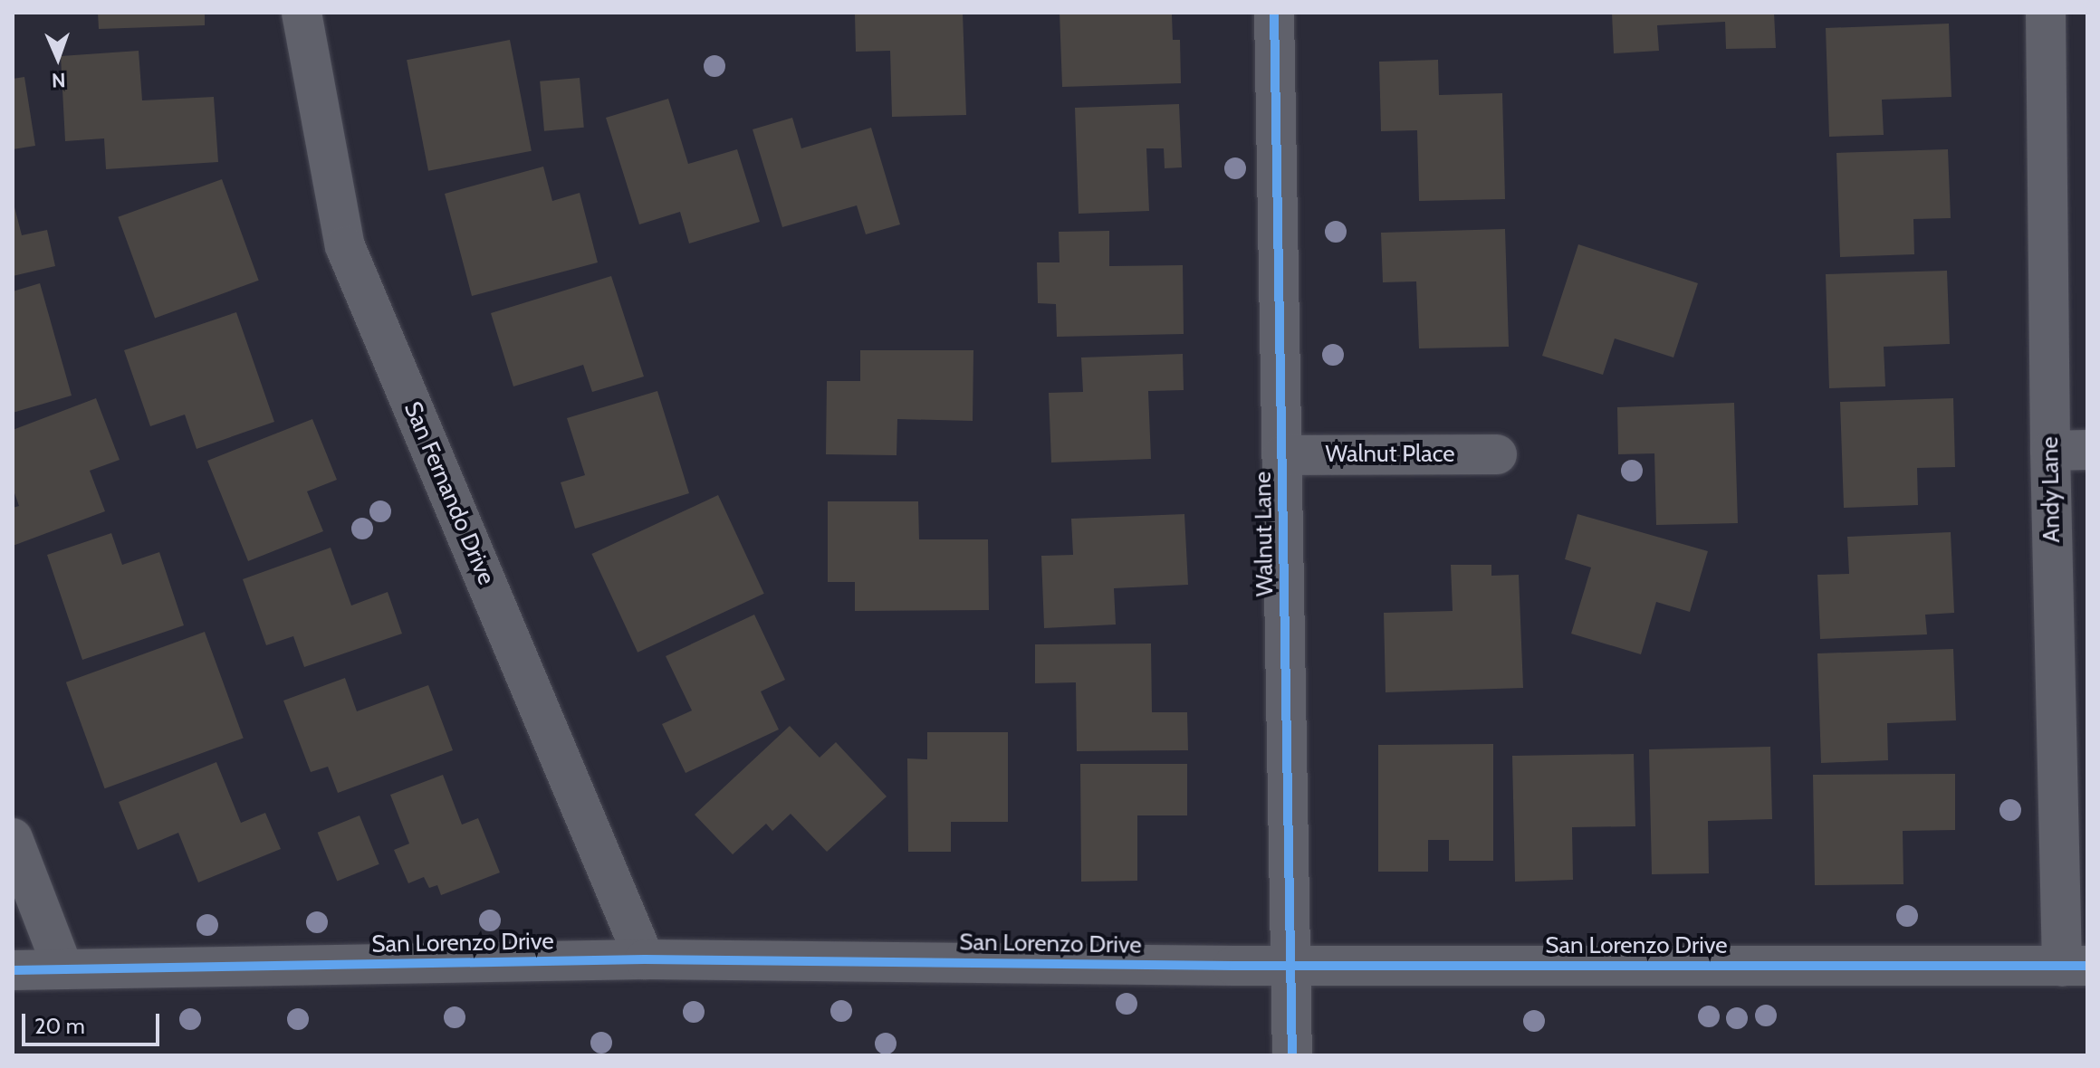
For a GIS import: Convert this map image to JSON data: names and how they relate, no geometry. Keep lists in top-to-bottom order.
{
  "streets": {
    "street": [
      "Walnut Place",
      "Andy Lane",
      "San Fernando Drive",
      "Walnut Lane",
      "San Lorenzo Drive"
    ]
  },
  "crossings": [
    ["Walnut Place", "Walnut Lane"],
    ["Andy Lane", "San Lorenzo Drive"],
    ["San Fernando Drive", "San Lorenzo Drive"],
    ["Walnut Lane", "San Lorenzo Drive"]
  ],
  "scale_bar": "20 m",
  "north": "bottom"
}
